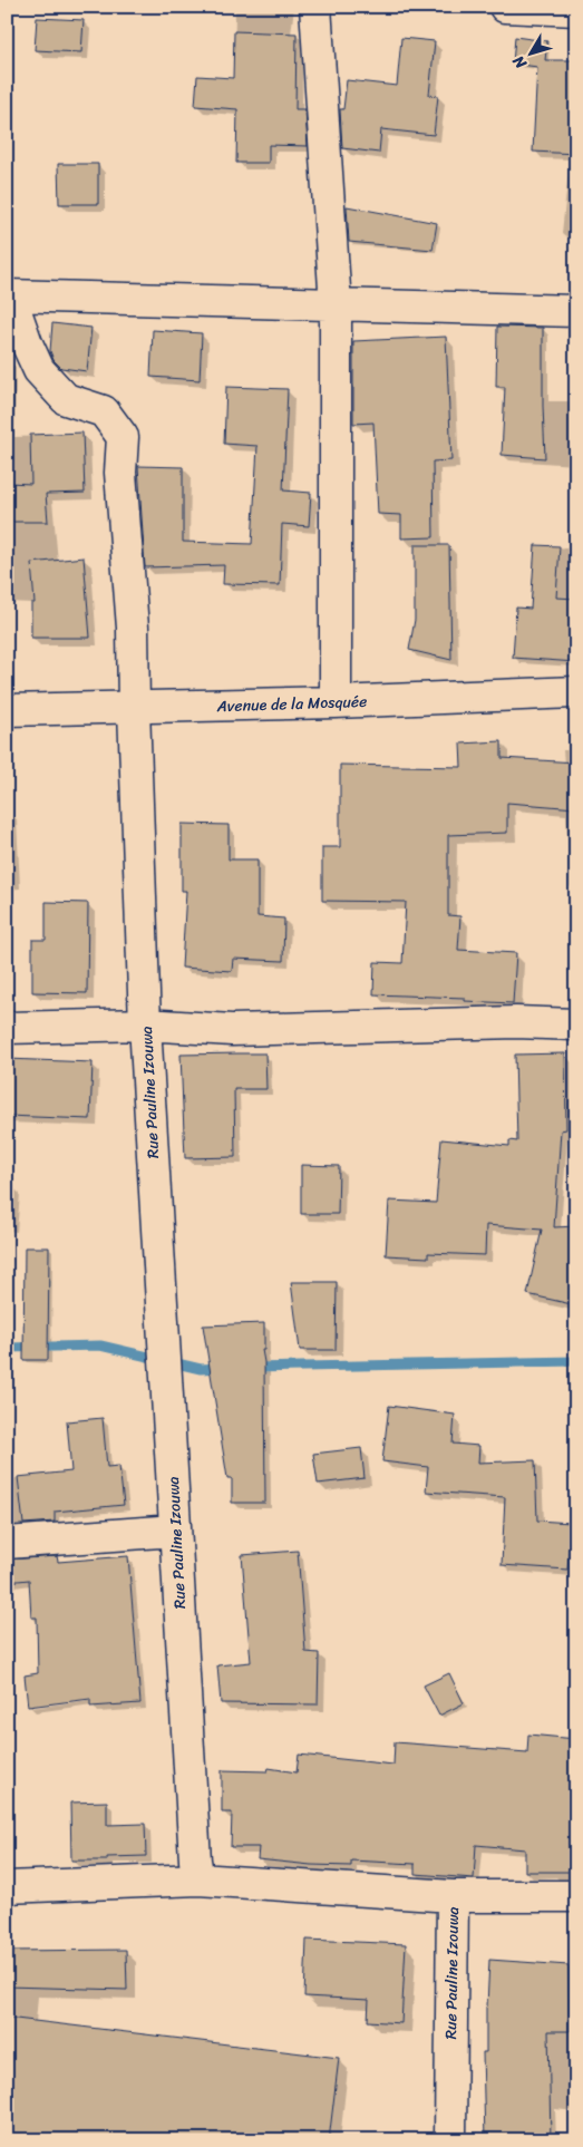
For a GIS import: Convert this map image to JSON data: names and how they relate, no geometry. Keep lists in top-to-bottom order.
{
  "streets": {
    "street": ["Avenue de la Mosquée", "Rue Pauline Izouwa"]
  },
  "crossings": [
    ["Avenue de la Mosquée", "Rue Pauline Izouwa"]
  ],
  "north": "bottom left"
}
